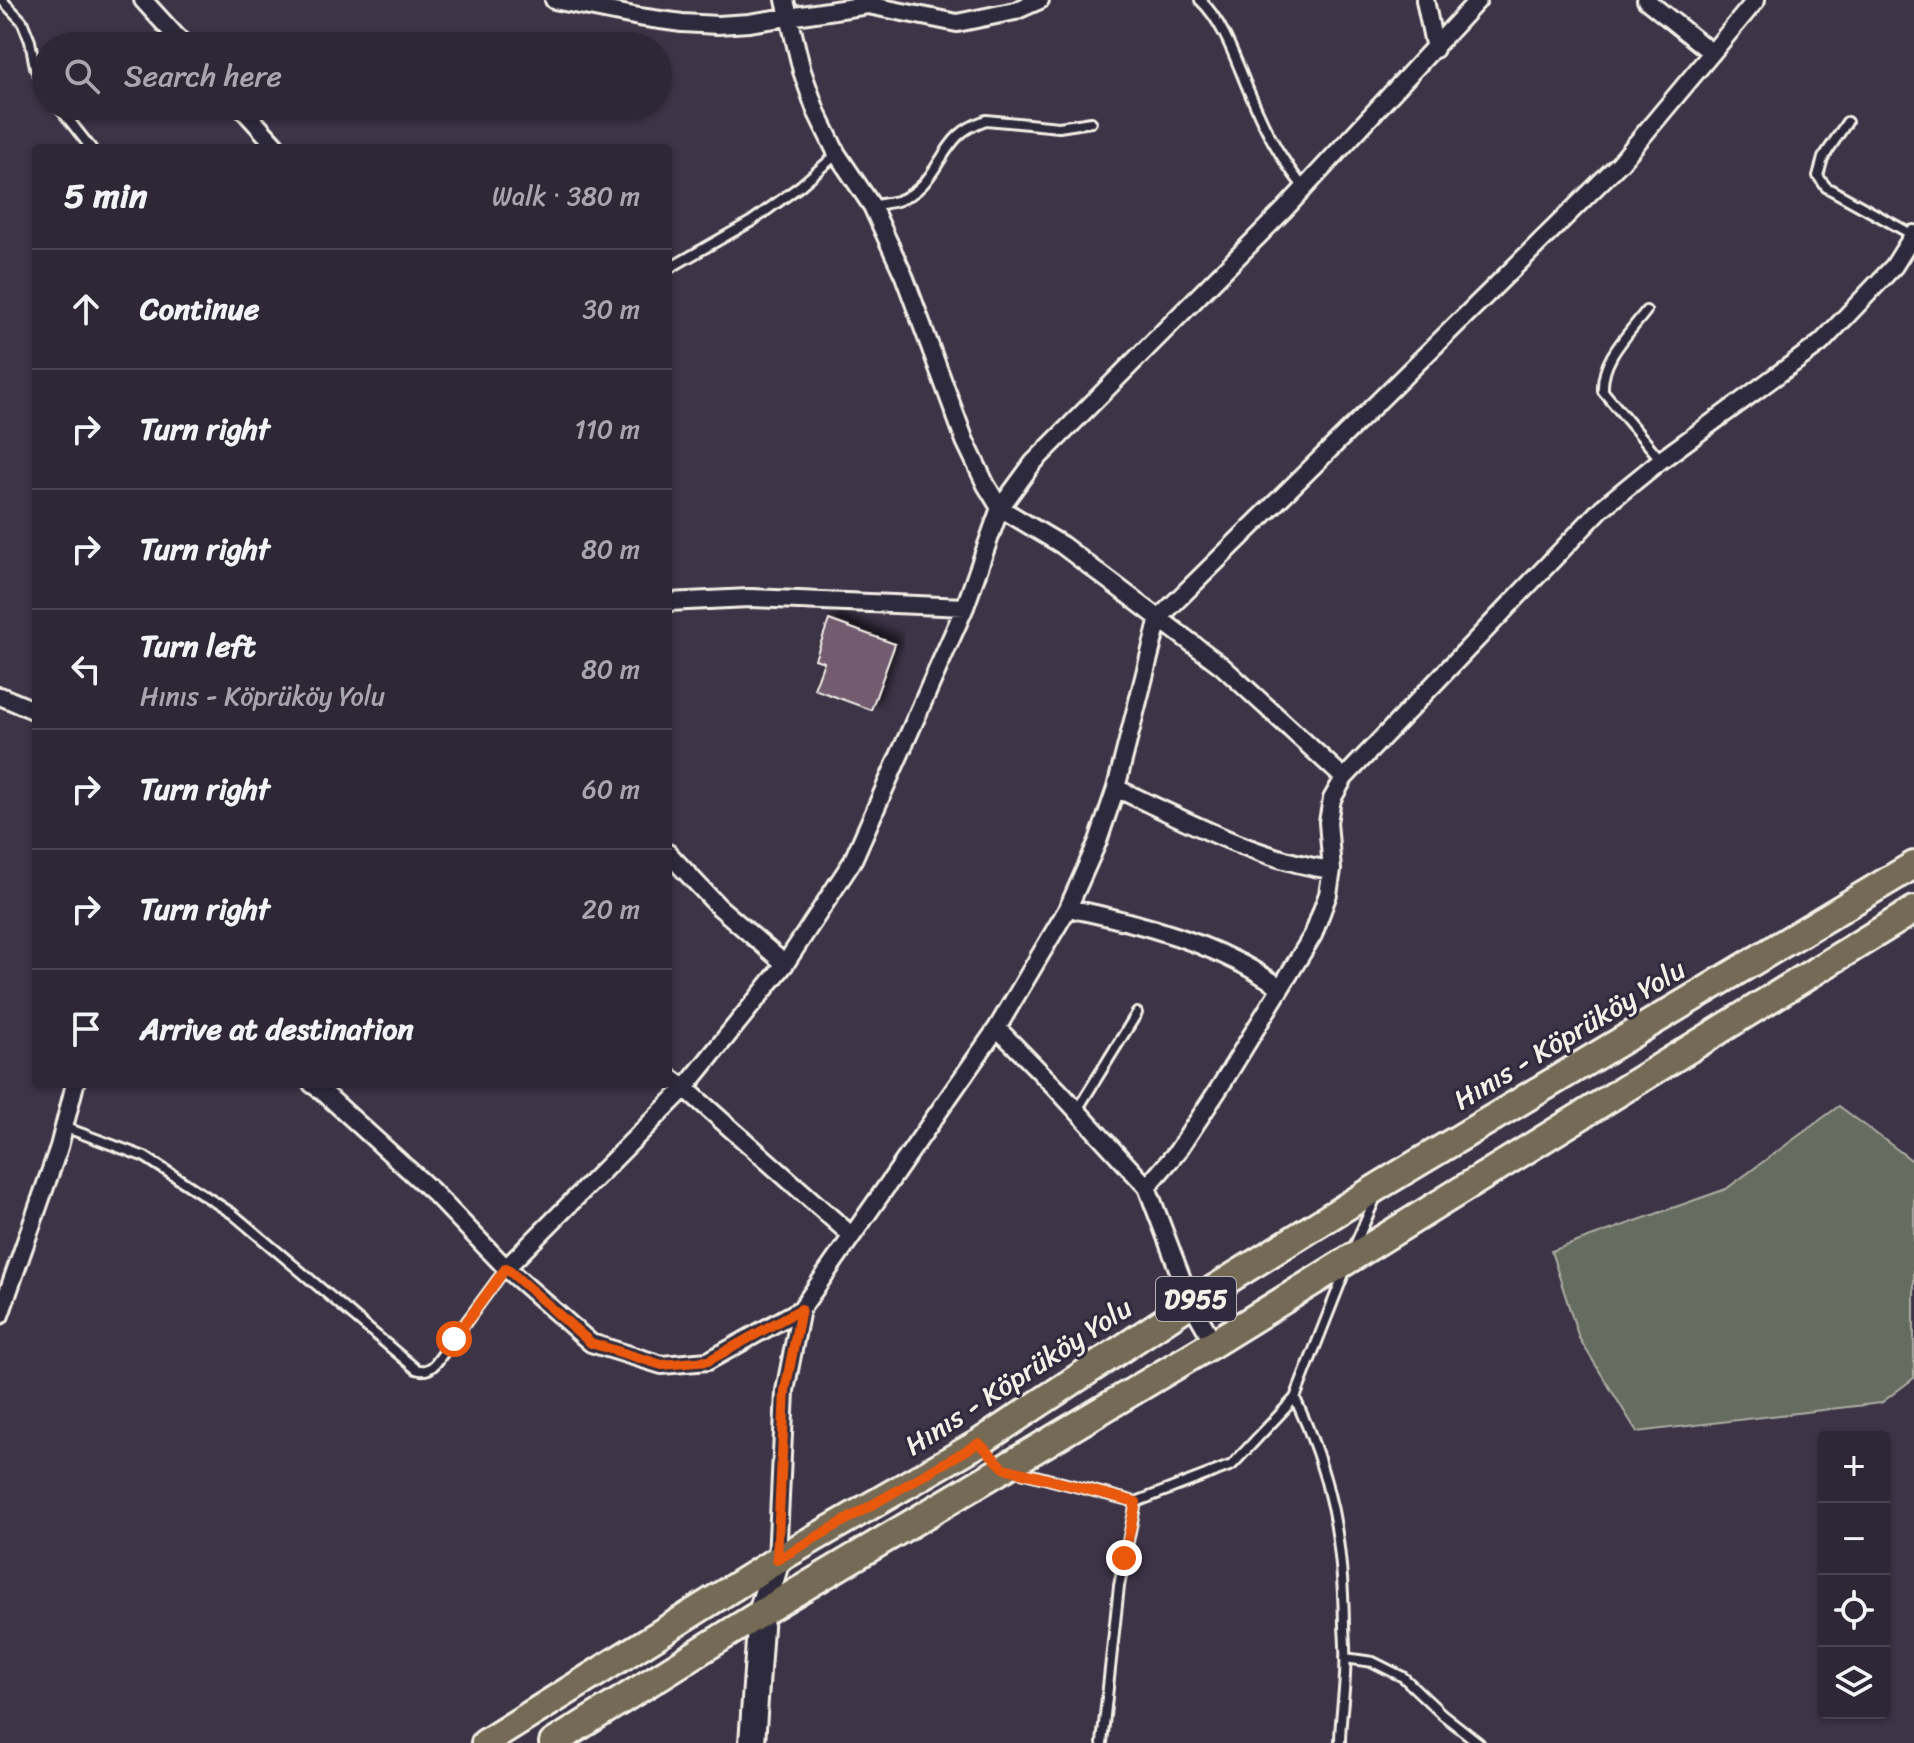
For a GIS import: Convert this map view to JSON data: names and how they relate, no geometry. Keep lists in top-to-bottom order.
{
  "streets": {
    "main road": ["Hınıs - Köprüköy Yolu", "D955"]
  },
  "page": {
    "search": "Search here",
    "heading": ["5 min", "Walk · 380 m"],
    "list": [
      ["Continue", "30 m"],
      ["Turn right", "110 m"],
      ["Turn right", "80 m"],
      ["Turn left", "Hınıs - Köprüköy Yolu", "80 m"],
      ["Turn right", "60 m"],
      ["Turn right", "20 m"],
      "Arrive at destination"
    ],
    "map_buttons": ["+", "−"]
  }
}
